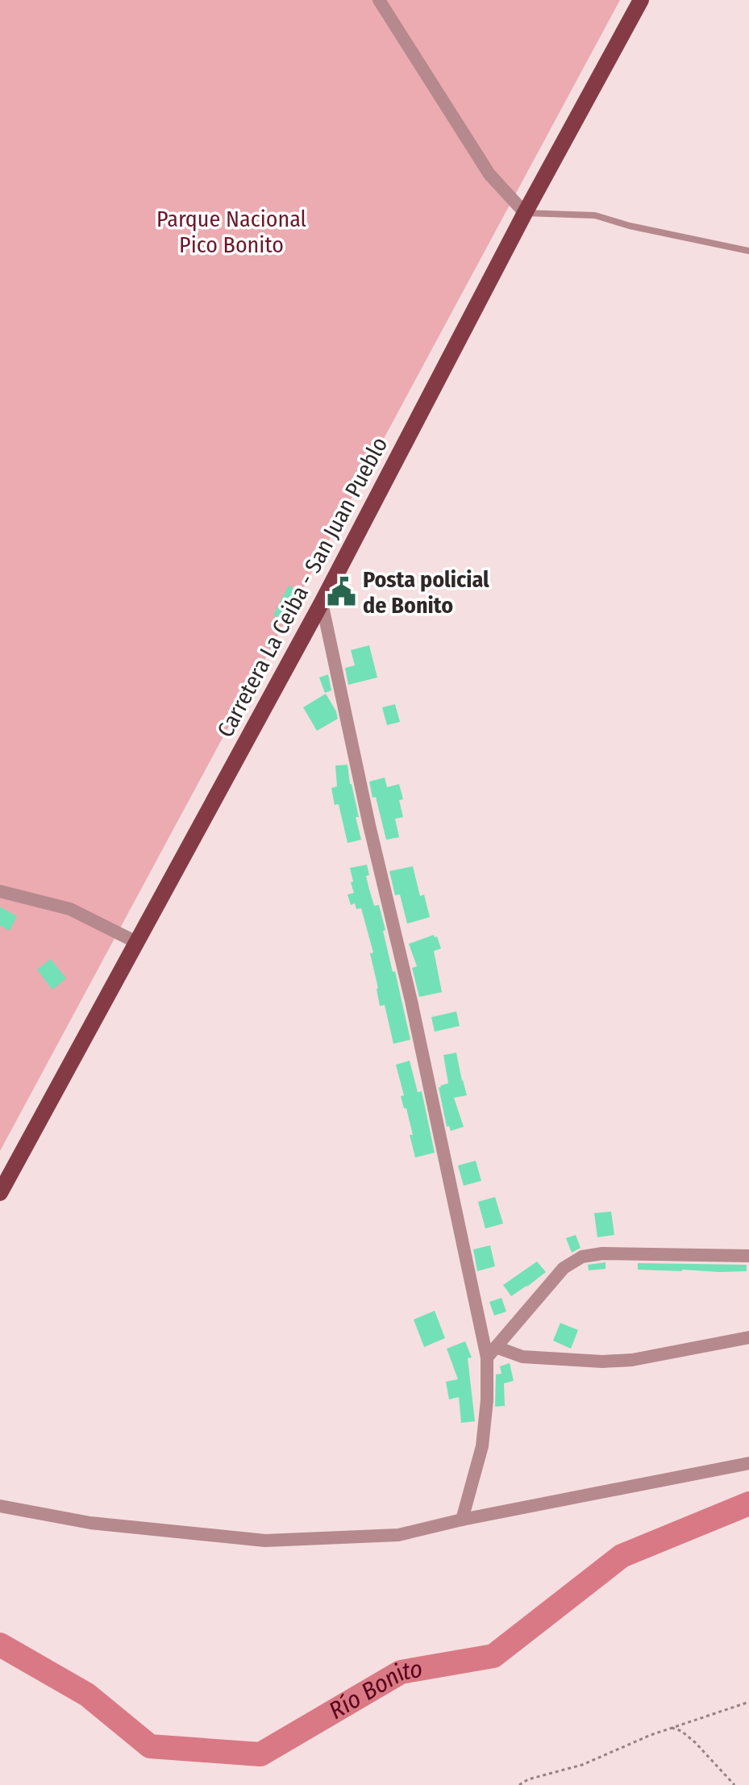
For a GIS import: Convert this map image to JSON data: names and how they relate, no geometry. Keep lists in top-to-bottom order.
{
  "streets": {
    "main road": ["Carretera La Ceiba - San Juan Pueblo"]
  },
  "water": ["Río Bonito"],
  "parks": ["Parque Nacional Pico Bonito"],
  "places": {
    "public building": ["Posta policial de Bonito"]
  }
}
